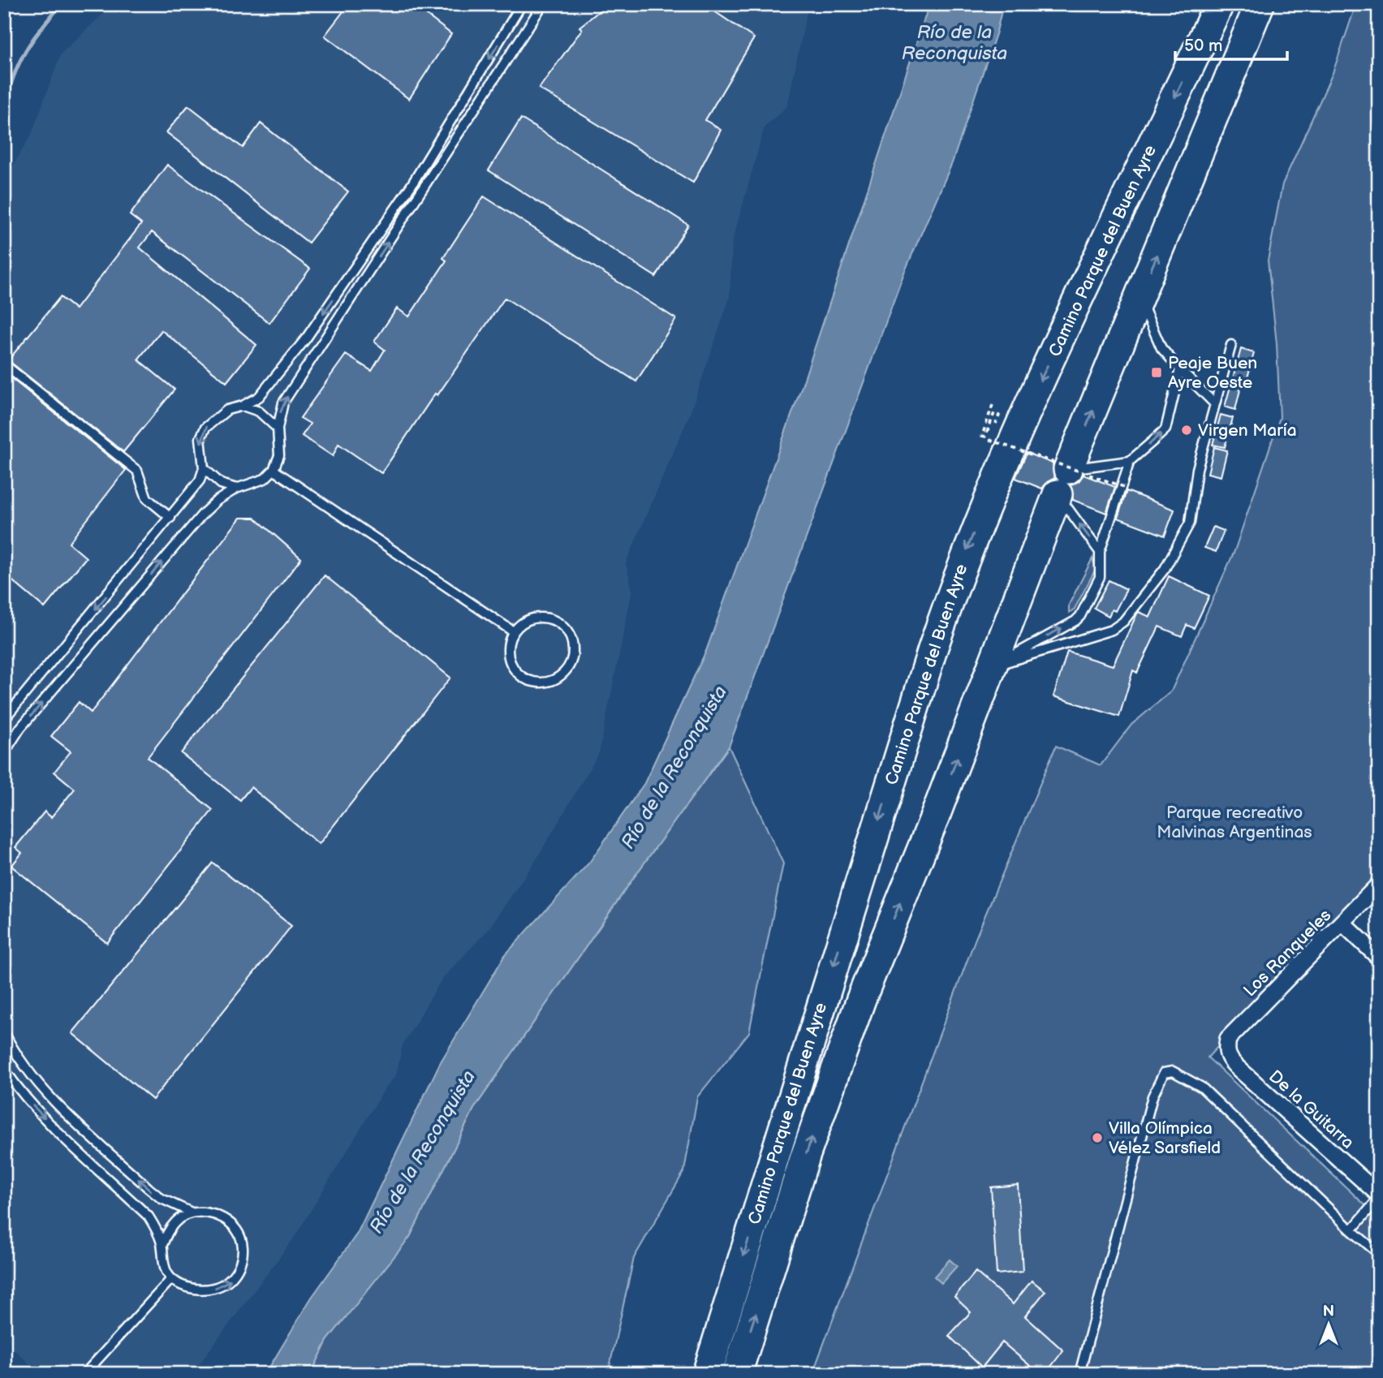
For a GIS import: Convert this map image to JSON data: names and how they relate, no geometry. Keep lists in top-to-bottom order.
{
  "streets": {
    "highway": ["Camino Parque del Buen Ayre"],
    "street": ["Los Ranqueles", "De la Guitarra"]
  },
  "crossings": [
    ["Los Ranqueles", "De la Guitarra"]
  ],
  "water": ["Río de la Reconquista"],
  "parks": ["Parque recreativo Malvinas Argentinas"],
  "places": {
    "transit": ["Peaje Buen Ayre Oeste"],
    "other": ["Virgen María", "Villa Olímpica Vélez Sarsfield"]
  },
  "scale_bar": "50 m",
  "north": "top"
}
